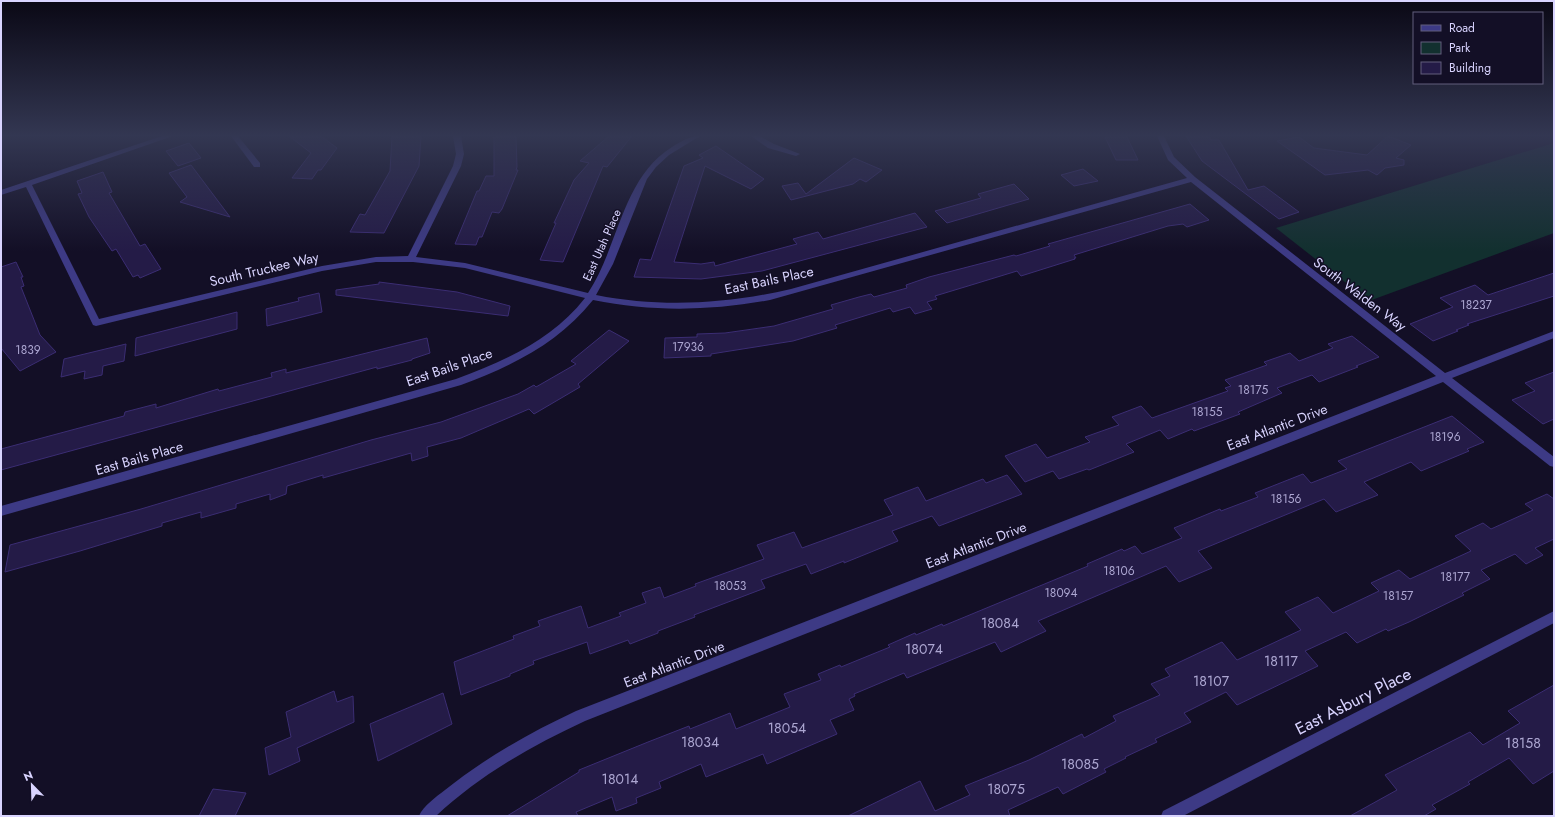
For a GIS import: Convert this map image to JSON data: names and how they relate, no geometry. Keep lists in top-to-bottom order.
{
  "streets": {
    "street": [
      "East Utah Place",
      "South Truckee Way",
      "East Bails Place",
      "South Walden Way",
      "East Atlantic Drive",
      "East Asbury Place"
    ]
  },
  "crossings": [
    ["East Utah Place", "South Truckee Way"],
    ["East Utah Place", "East Bails Place"],
    ["South Truckee Way", "East Bails Place"],
    ["East Bails Place", "South Walden Way"],
    ["South Walden Way", "East Atlantic Drive"]
  ],
  "house_numbers": [
    "18237",
    "17936",
    "1839",
    "18175",
    "18155",
    "18196",
    "18156",
    "18106",
    "18177",
    "18053",
    "18094",
    "18157",
    "18084",
    "18074",
    "18117",
    "18107",
    "18054",
    "18034",
    "18158",
    "18085",
    "18014",
    "18075"
  ],
  "legend": ["Road", "Park", "Building"],
  "north": "top left"
}
